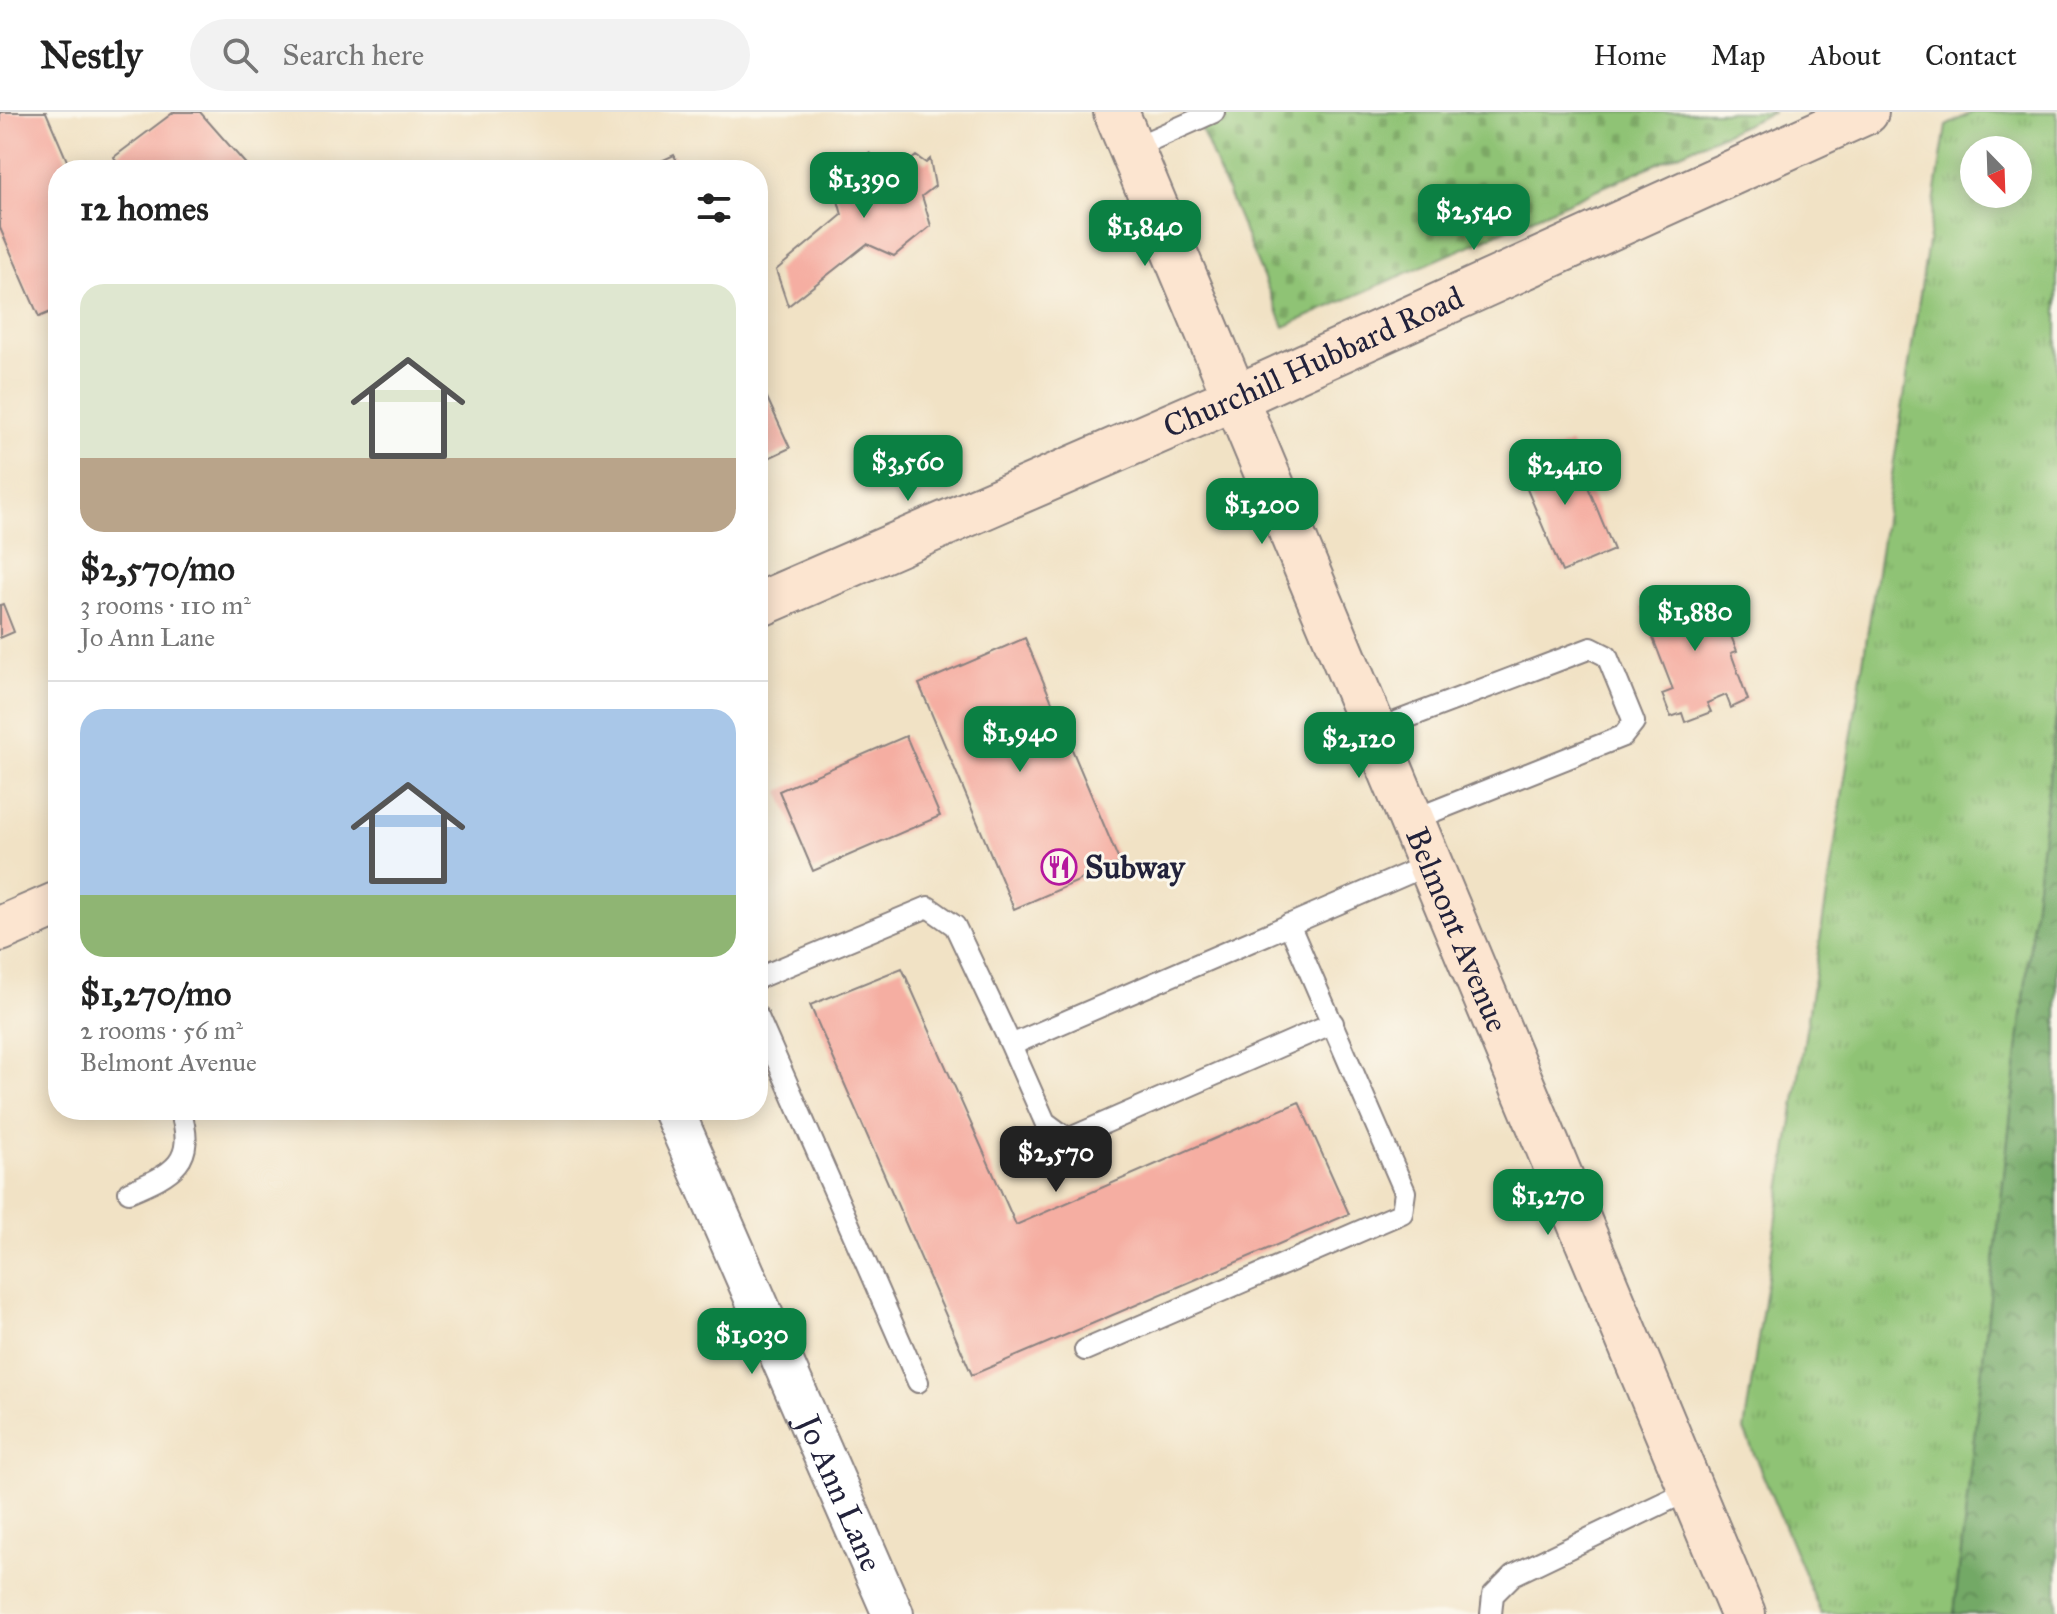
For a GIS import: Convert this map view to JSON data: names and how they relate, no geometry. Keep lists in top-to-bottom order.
{
  "streets": {
    "main road": ["Churchill Hubbard Road", "Belmont Avenue"],
    "street": ["Jo Ann Lane"]
  },
  "crossings": [
    ["Churchill Hubbard Road", "Belmont Avenue"]
  ],
  "places": {
    "restaurant": ["Subway"]
  },
  "north": "bottom right",
  "page": {
    "header": "Nestly",
    "search": "Search here",
    "nav": [
      "Home",
      "Map",
      "About",
      "Contact"
    ],
    "price": [
      "$1,390",
      "$2,540",
      "$1,840",
      "$3,560",
      "$2,410",
      "$1,200",
      "$1,880",
      "$1,940",
      "$2,120",
      "$2,570",
      "$1,270",
      "$1,030"
    ],
    "heading": "12 homes",
    "list": [
      {
        "name": "$2,570/mo",
        "note": "3 rooms · 110 m² · Jo Ann Lane"
      },
      {
        "name": "$1,270/mo",
        "note": "2 rooms · 56 m² · Belmont Avenue"
      }
    ]
  }
}
